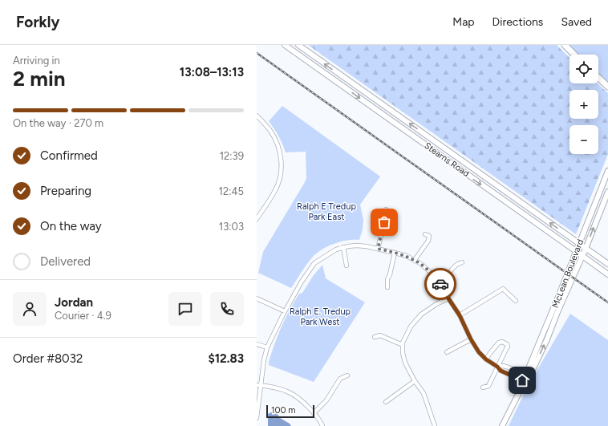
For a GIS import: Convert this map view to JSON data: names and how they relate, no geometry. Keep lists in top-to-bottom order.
{
  "streets": {
    "main road": ["Stearns Road", "McLean Boulevard"]
  },
  "crossings": [
    ["Stearns Road", "McLean Boulevard"]
  ],
  "parks": ["Ralph E Tredup Park East", "Ralph E. Tredup Park West"],
  "scale_bar": "100 m",
  "page": {
    "header": "Forkly",
    "nav": ["Map", "Directions", "Saved"],
    "heading": ["2 min", "Arriving in", "13:08–13:13"],
    "panel": [
      "Jordan",
      "Courier · 4.9",
      "Order #8032",
      "$12.83"
    ],
    "map_buttons": ["+", "−"],
    "bar": "On the way · 270 m",
    "list": [
      ["Confirmed", "12:39"],
      ["Preparing", "12:45"],
      ["On the way", "13:03"],
      "Delivered"
    ],
    "scale": "100 m"
  }
}
